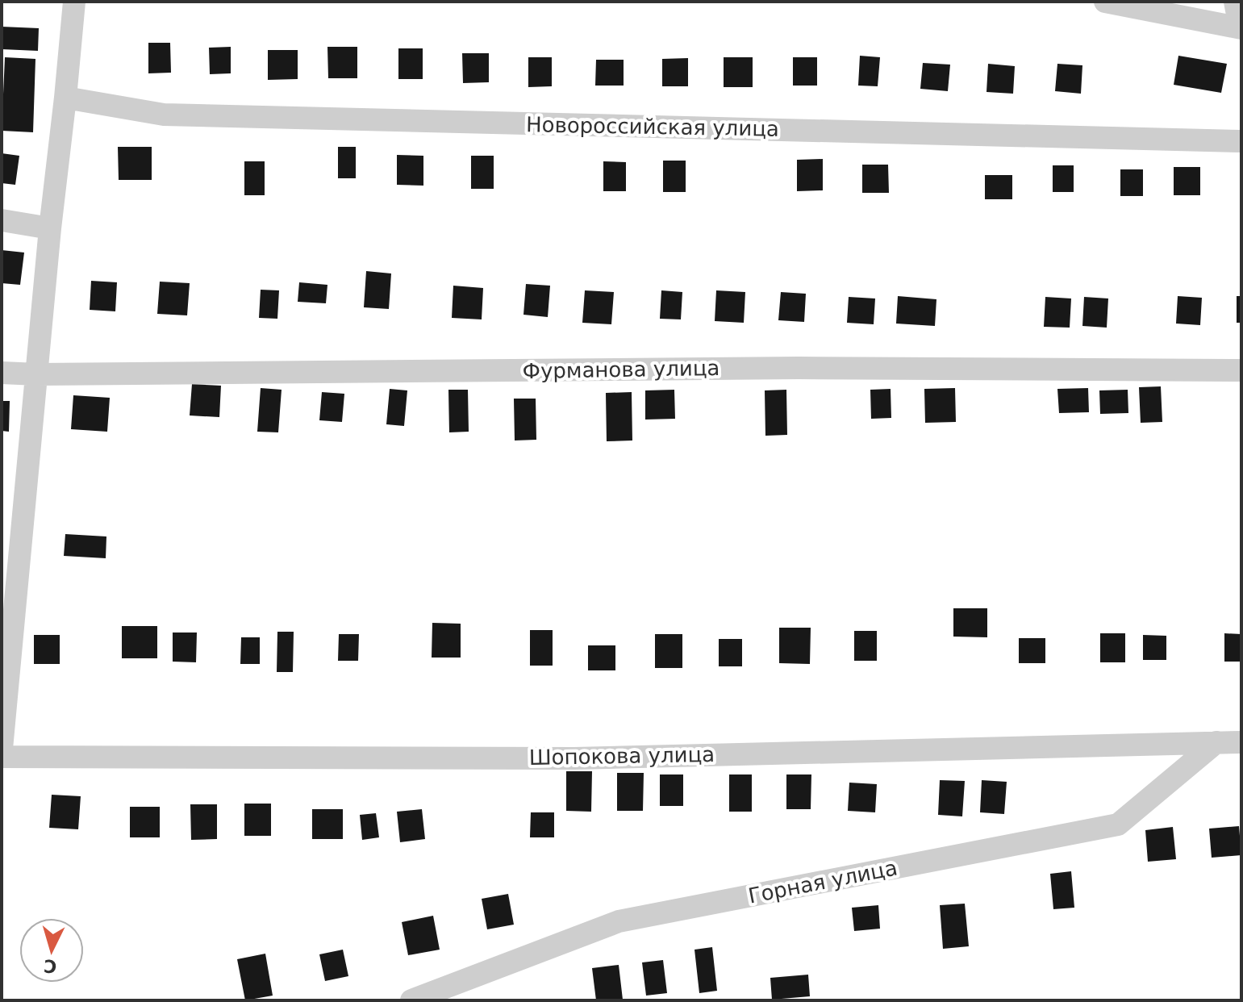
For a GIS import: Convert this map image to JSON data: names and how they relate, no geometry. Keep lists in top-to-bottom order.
{
  "streets": {
    "street": [
      "Новороссийская улица",
      "Фурманова улица",
      "Шопокова улица",
      "Горная улица"
    ]
  },
  "crossings": [
    ["Шопокова улица", "Горная улица"]
  ],
  "north": "bottom"
}
